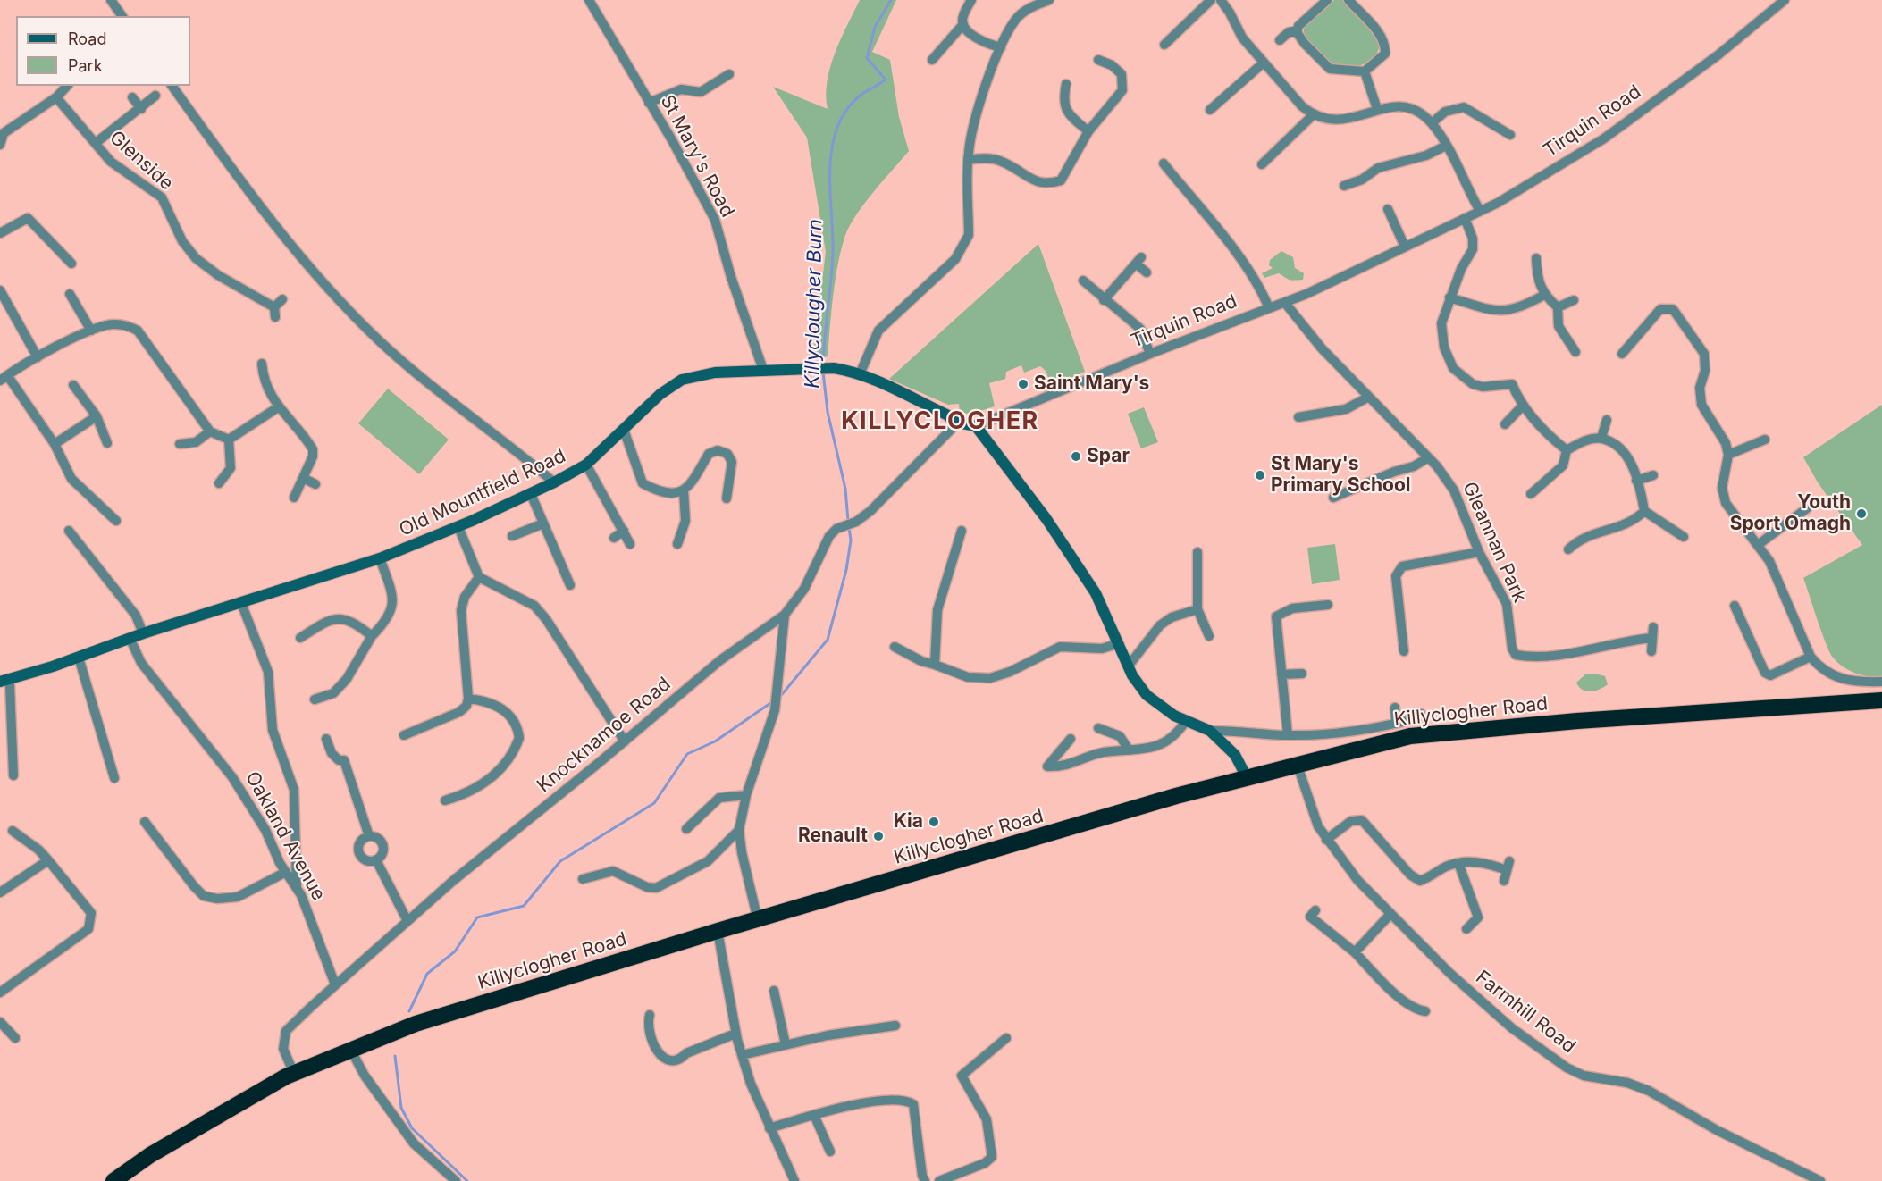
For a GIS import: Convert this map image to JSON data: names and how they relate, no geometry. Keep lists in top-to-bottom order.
{
  "streets": {
    "highway": ["Killyclogher Road"],
    "street": [
      "Tirquin Road",
      "St Mary's Road",
      "Glenside",
      "Old Mountfield Road",
      "Gleannan Park",
      "Knocknamoe Road",
      "Oakland Avenue",
      "Farmhill Road"
    ]
  },
  "crossings": [
    ["Tirquin Road", "Gleannan Park"],
    ["St Mary's Road", "Old Mountfield Road"],
    ["Old Mountfield Road", "Knocknamoe Road"],
    ["Old Mountfield Road", "Oakland Avenue"],
    ["Killyclogher Road", "Knocknamoe Road"],
    ["Killyclogher Road", "Farmhill Road"],
    ["Knocknamoe Road", "Oakland Avenue"]
  ],
  "districts": ["KILLYCLOGHER"],
  "water": ["Killyclougher Burn"],
  "places": [
    "Saint Mary's",
    "Spar",
    "St Mary's Primary School",
    "Youth Sport Omagh",
    "Kia",
    "Renault"
  ],
  "legend": ["Road", "Park"]
}
